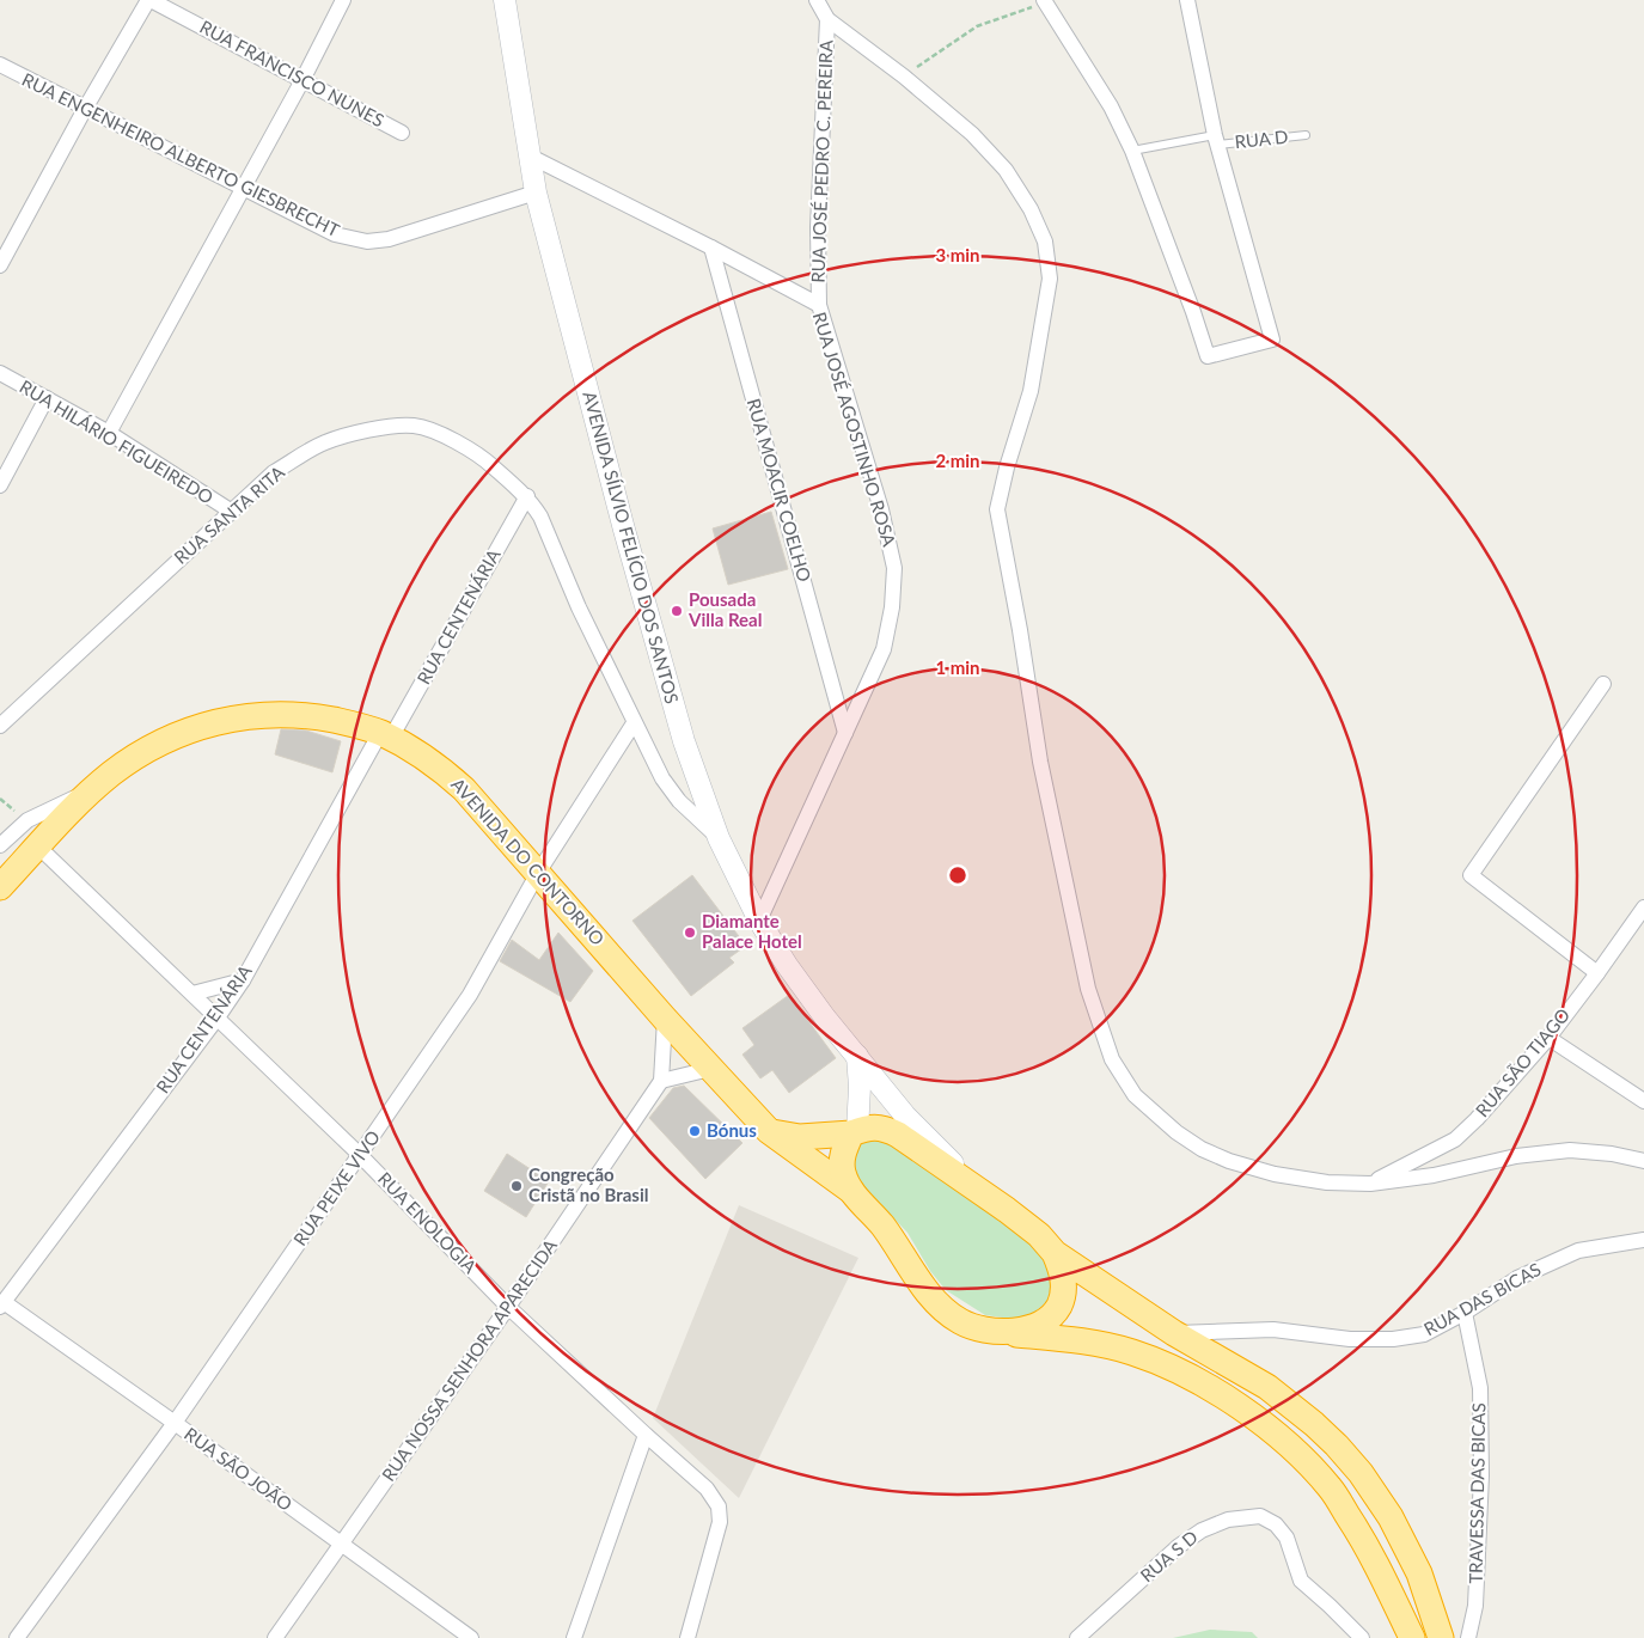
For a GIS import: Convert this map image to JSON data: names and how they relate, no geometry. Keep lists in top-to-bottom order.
{
  "streets": {
    "highway": ["AVENIDA DO CONTORNO"],
    "main road": ["AVENIDA SÍLVIO FELÍCIO DOS SANTOS"],
    "street": [
      "RUA FRANCISCO NUNES",
      "RUA ENGENHEIRO ALBERTO GIESBRECHT",
      "RUA JOSÉ PEDRO C. PEREIRA",
      "RUA JOSÉ AGOSTINHO ROSA",
      "RUA HILÁRIO FIGUEIREDO",
      "RUA MOACIR COELHO",
      "RUA SANTA RITA",
      "RUA CENTENÁRIA",
      "RUA SÃO TIAGO",
      "RUA PEIXE VIVO",
      "RUA ENOLOGIA",
      "RUA DAS BICAS",
      "RUA NOSSA SENHORA APARECIDA",
      "RUA SÃO JOÃO",
      "TRAVESSA DAS BICAS",
      "RUA S D"
    ],
    "lane": ["RUA D"]
  },
  "crossings": [
    ["RUA ENGENHEIRO ALBERTO GIESBRECHT", "AVENIDA SÍLVIO FELÍCIO DOS SANTOS"],
    ["RUA JOSÉ PEDRO C. PEREIRA", "RUA JOSÉ AGOSTINHO ROSA"],
    ["RUA JOSÉ AGOSTINHO ROSA", "RUA MOACIR COELHO"],
    ["RUA JOSÉ AGOSTINHO ROSA", "AVENIDA SÍLVIO FELÍCIO DOS SANTOS"],
    ["RUA HILÁRIO FIGUEIREDO", "RUA SANTA RITA"],
    ["RUA SANTA RITA", "AVENIDA SÍLVIO FELÍCIO DOS SANTOS"],
    ["RUA SANTA RITA", "RUA CENTENÁRIA"],
    ["RUA SANTA RITA", "RUA PEIXE VIVO"],
    ["RUA CENTENÁRIA", "AVENIDA DO CONTORNO"],
    ["RUA CENTENÁRIA", "RUA ENOLOGIA"],
    ["RUA CENTENÁRIA", "RUA SÃO JOÃO"],
    ["AVENIDA DO CONTORNO", "RUA PEIXE VIVO"],
    ["AVENIDA DO CONTORNO", "RUA ENOLOGIA"],
    ["RUA PEIXE VIVO", "RUA ENOLOGIA"],
    ["RUA PEIXE VIVO", "RUA SÃO JOÃO"],
    ["RUA ENOLOGIA", "RUA NOSSA SENHORA APARECIDA"],
    ["RUA DAS BICAS", "TRAVESSA DAS BICAS"],
    ["RUA NOSSA SENHORA APARECIDA", "RUA SÃO JOÃO"]
  ],
  "places": [
    "Pousada Villa Real",
    "Diamante Palace Hotel",
    "Bónus",
    "Congreção Cristã no Brasil"
  ],
  "rings": ["3 min", "2 min", "1 min"]
}
